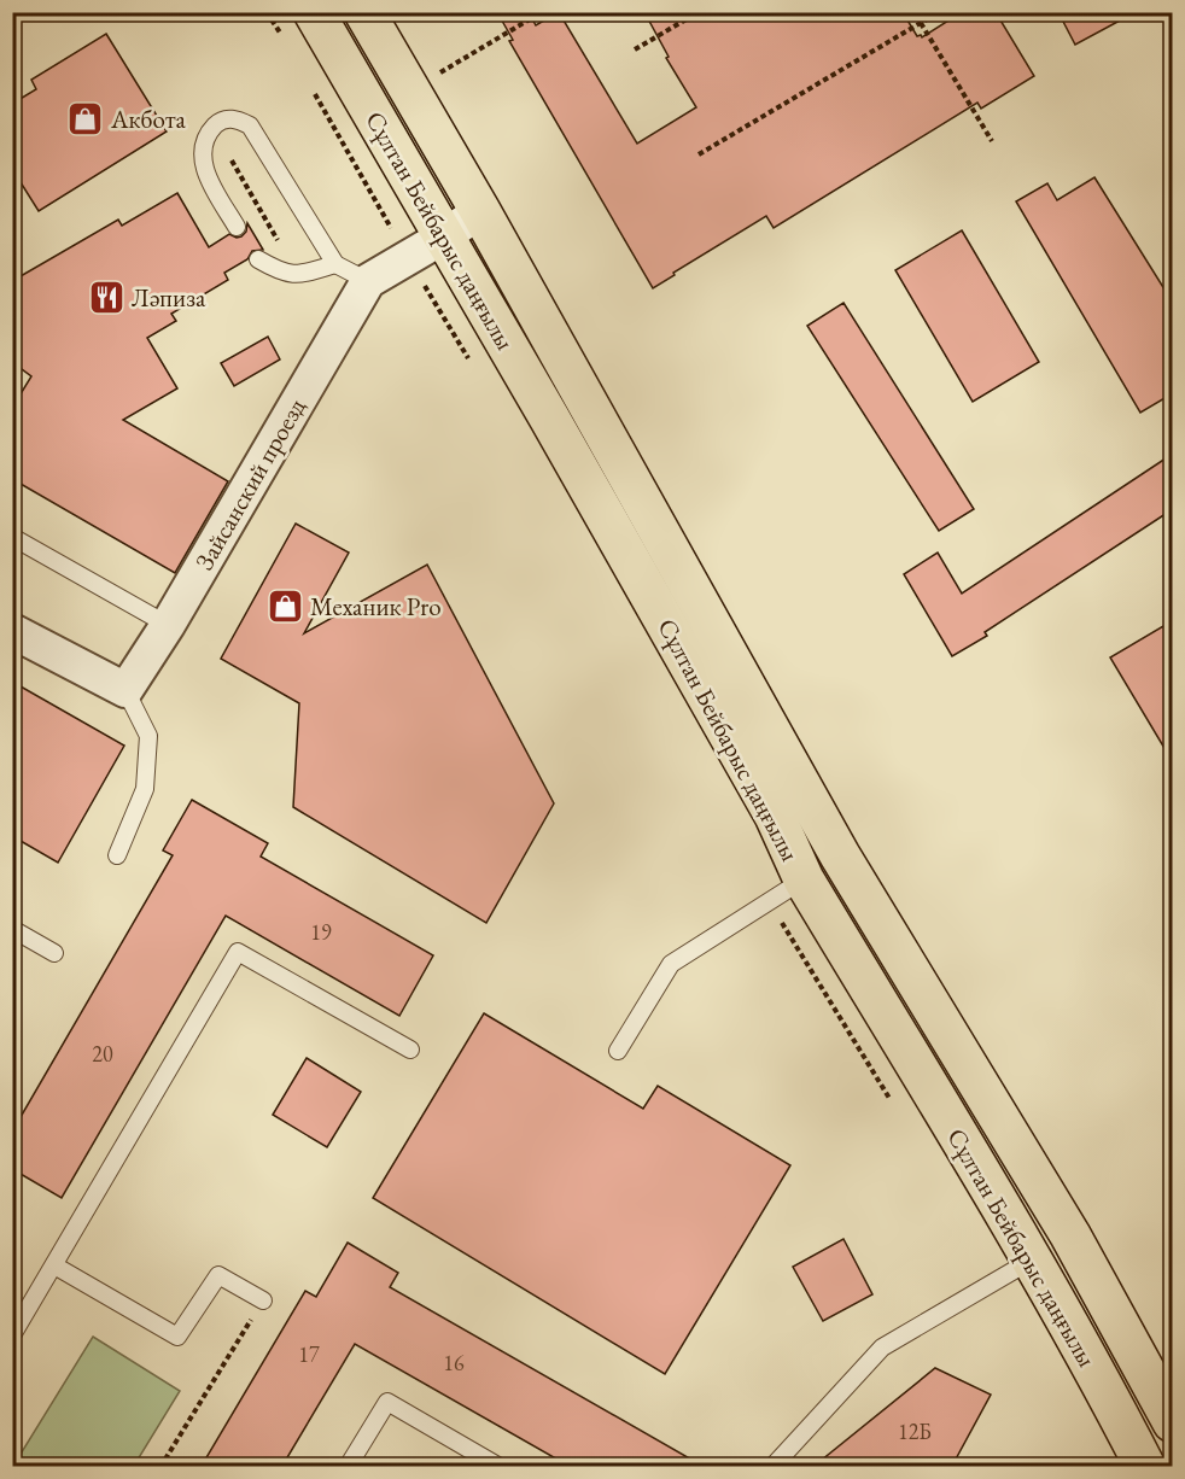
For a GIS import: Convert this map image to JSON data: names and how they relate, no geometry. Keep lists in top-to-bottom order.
{
  "streets": {
    "main road": ["Сұлтан Бейбарыс даңғылы"],
    "street": ["Зайсанский проезд"]
  },
  "places": {
    "shop": ["Акбота", "Механик Pro"],
    "restaurant": ["Ләпиза"]
  },
  "house_numbers": [
    "19",
    "20",
    "17",
    "16",
    "12Б"
  ]
}
